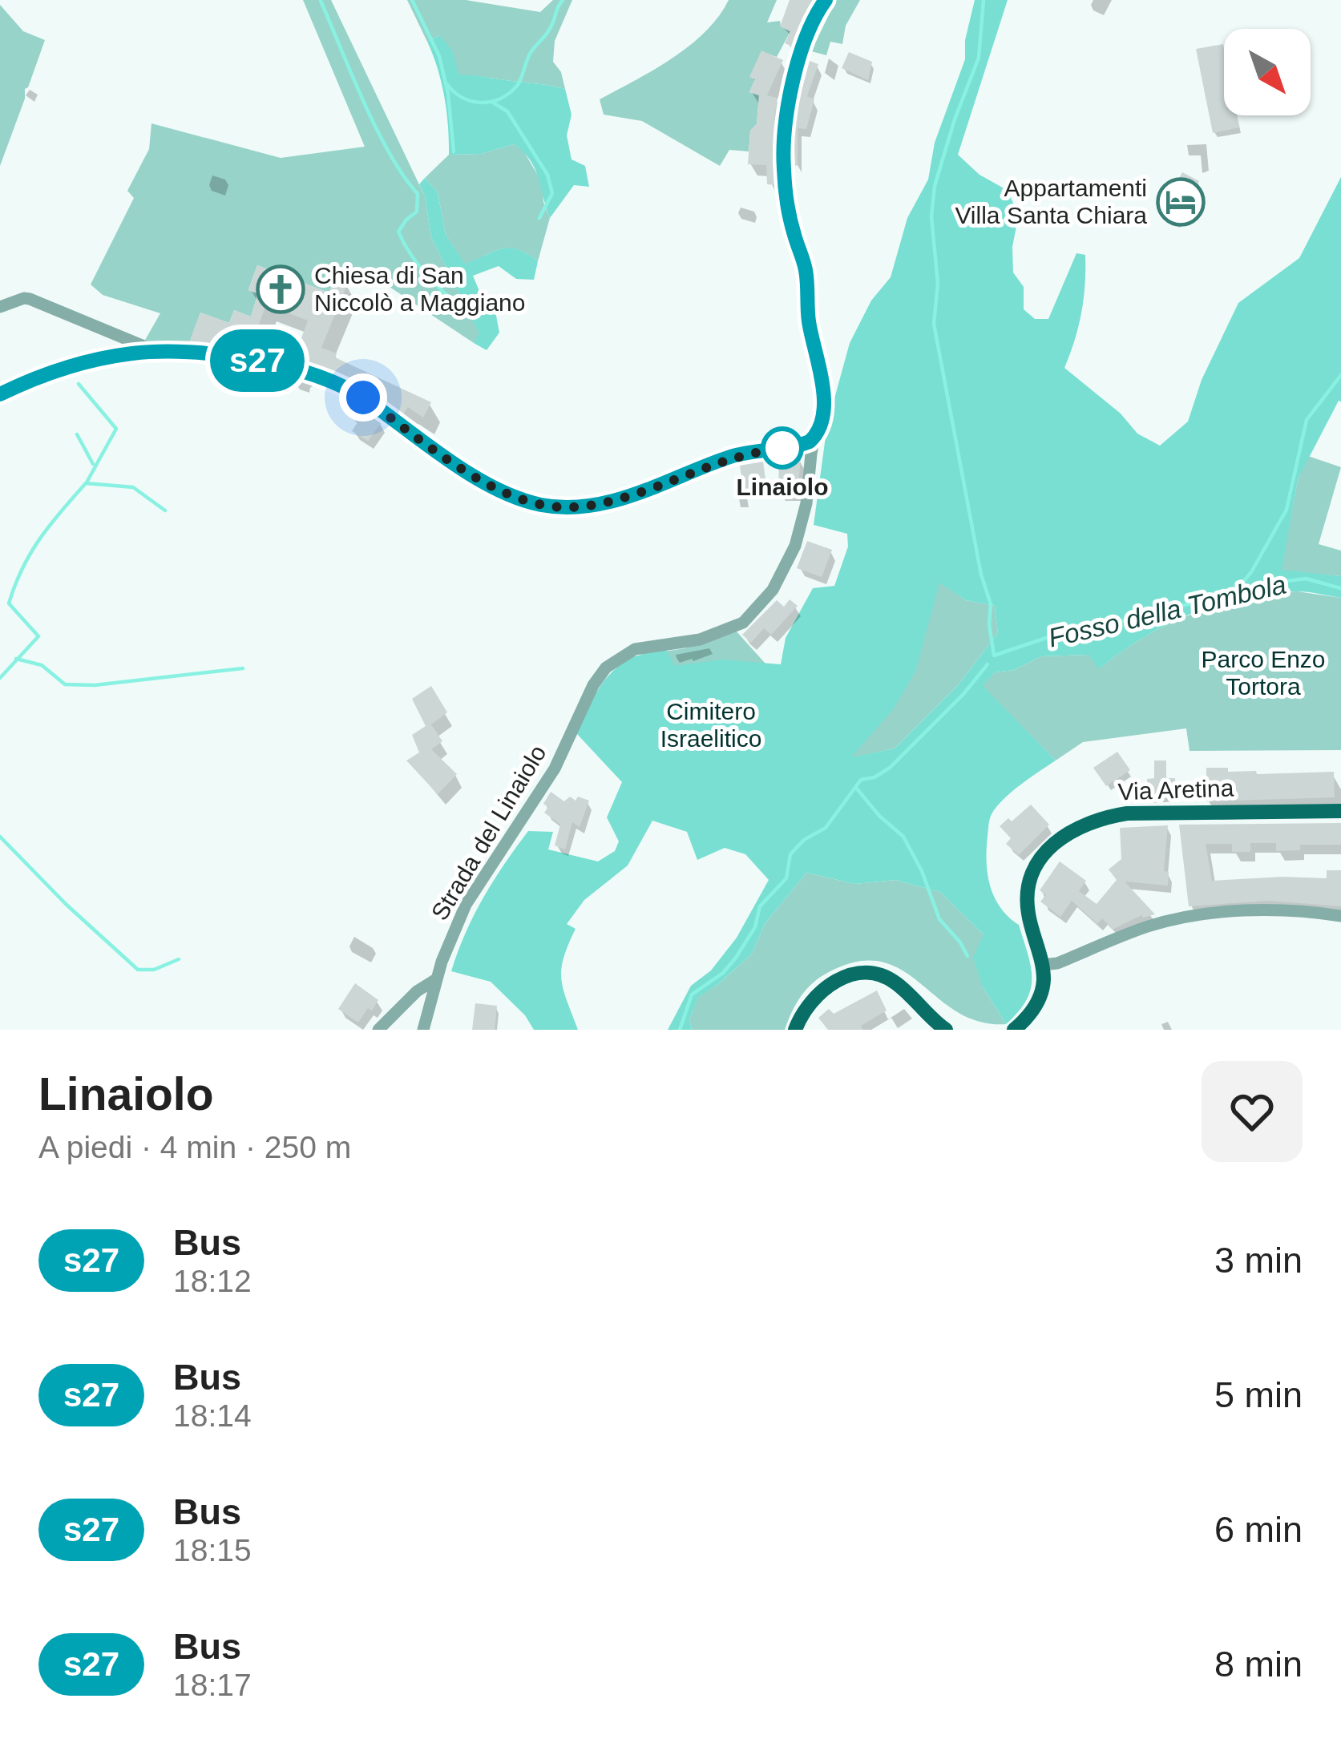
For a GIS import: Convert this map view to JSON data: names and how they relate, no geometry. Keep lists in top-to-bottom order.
{
  "streets": {
    "main road": ["Via Aretina"],
    "street": ["Strada del Linaiolo"]
  },
  "water": ["Fosso della Tombola"],
  "parks": ["Parco Enzo Tortora", "Cimitero Israelitico"],
  "places": {
    "hotel": ["Appartamenti Villa Santa Chiara"],
    "church": ["Chiesa di San Niccolò a Maggiano"],
    "other": ["Linaiolo"]
  },
  "lines": ["bus line s27"],
  "north": "bottom right",
  "page": {
    "on_map": "s27",
    "heading": ["Linaiolo", "A piedi · 4 min · 250 m"],
    "list": [
      {
        "mark": "s27",
        "name": "Bus",
        "note": "18:12",
        "value": "3 min"
      },
      {
        "mark": "s27",
        "name": "Bus",
        "note": "18:14",
        "value": "5 min"
      },
      {
        "mark": "s27",
        "name": "Bus",
        "note": "18:15",
        "value": "6 min"
      },
      {
        "mark": "s27",
        "name": "Bus",
        "note": "18:17",
        "value": "8 min"
      }
    ]
  }
}
